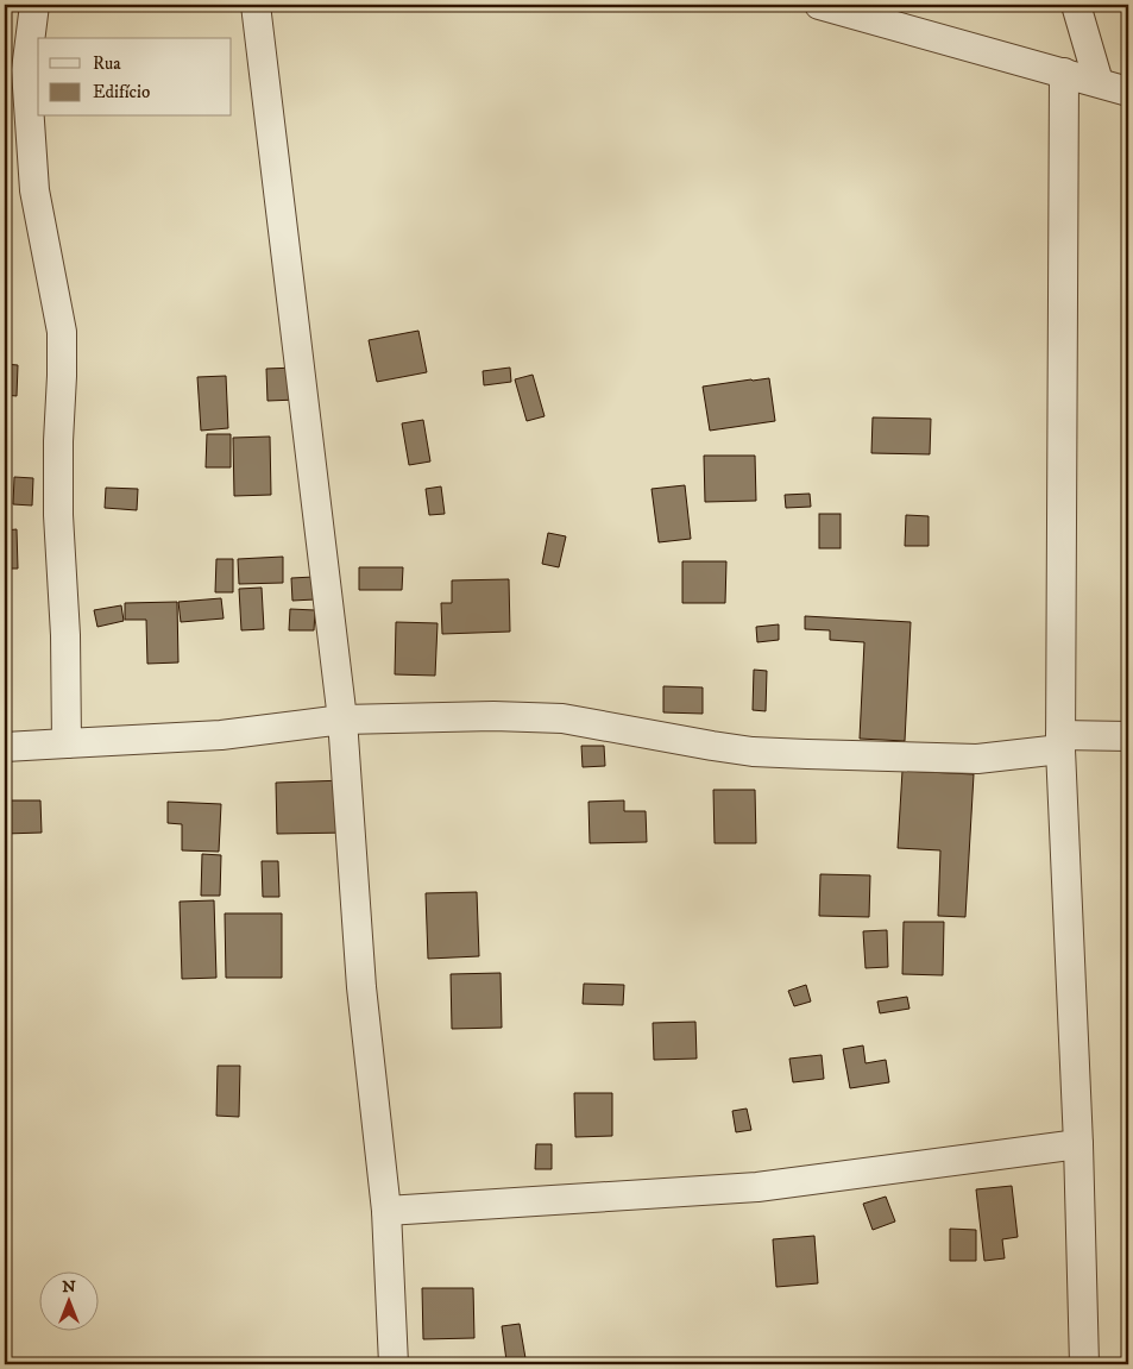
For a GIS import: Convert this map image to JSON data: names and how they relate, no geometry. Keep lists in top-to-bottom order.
{
  "legend": ["Rua", "Edifício"],
  "north": "top"
}
